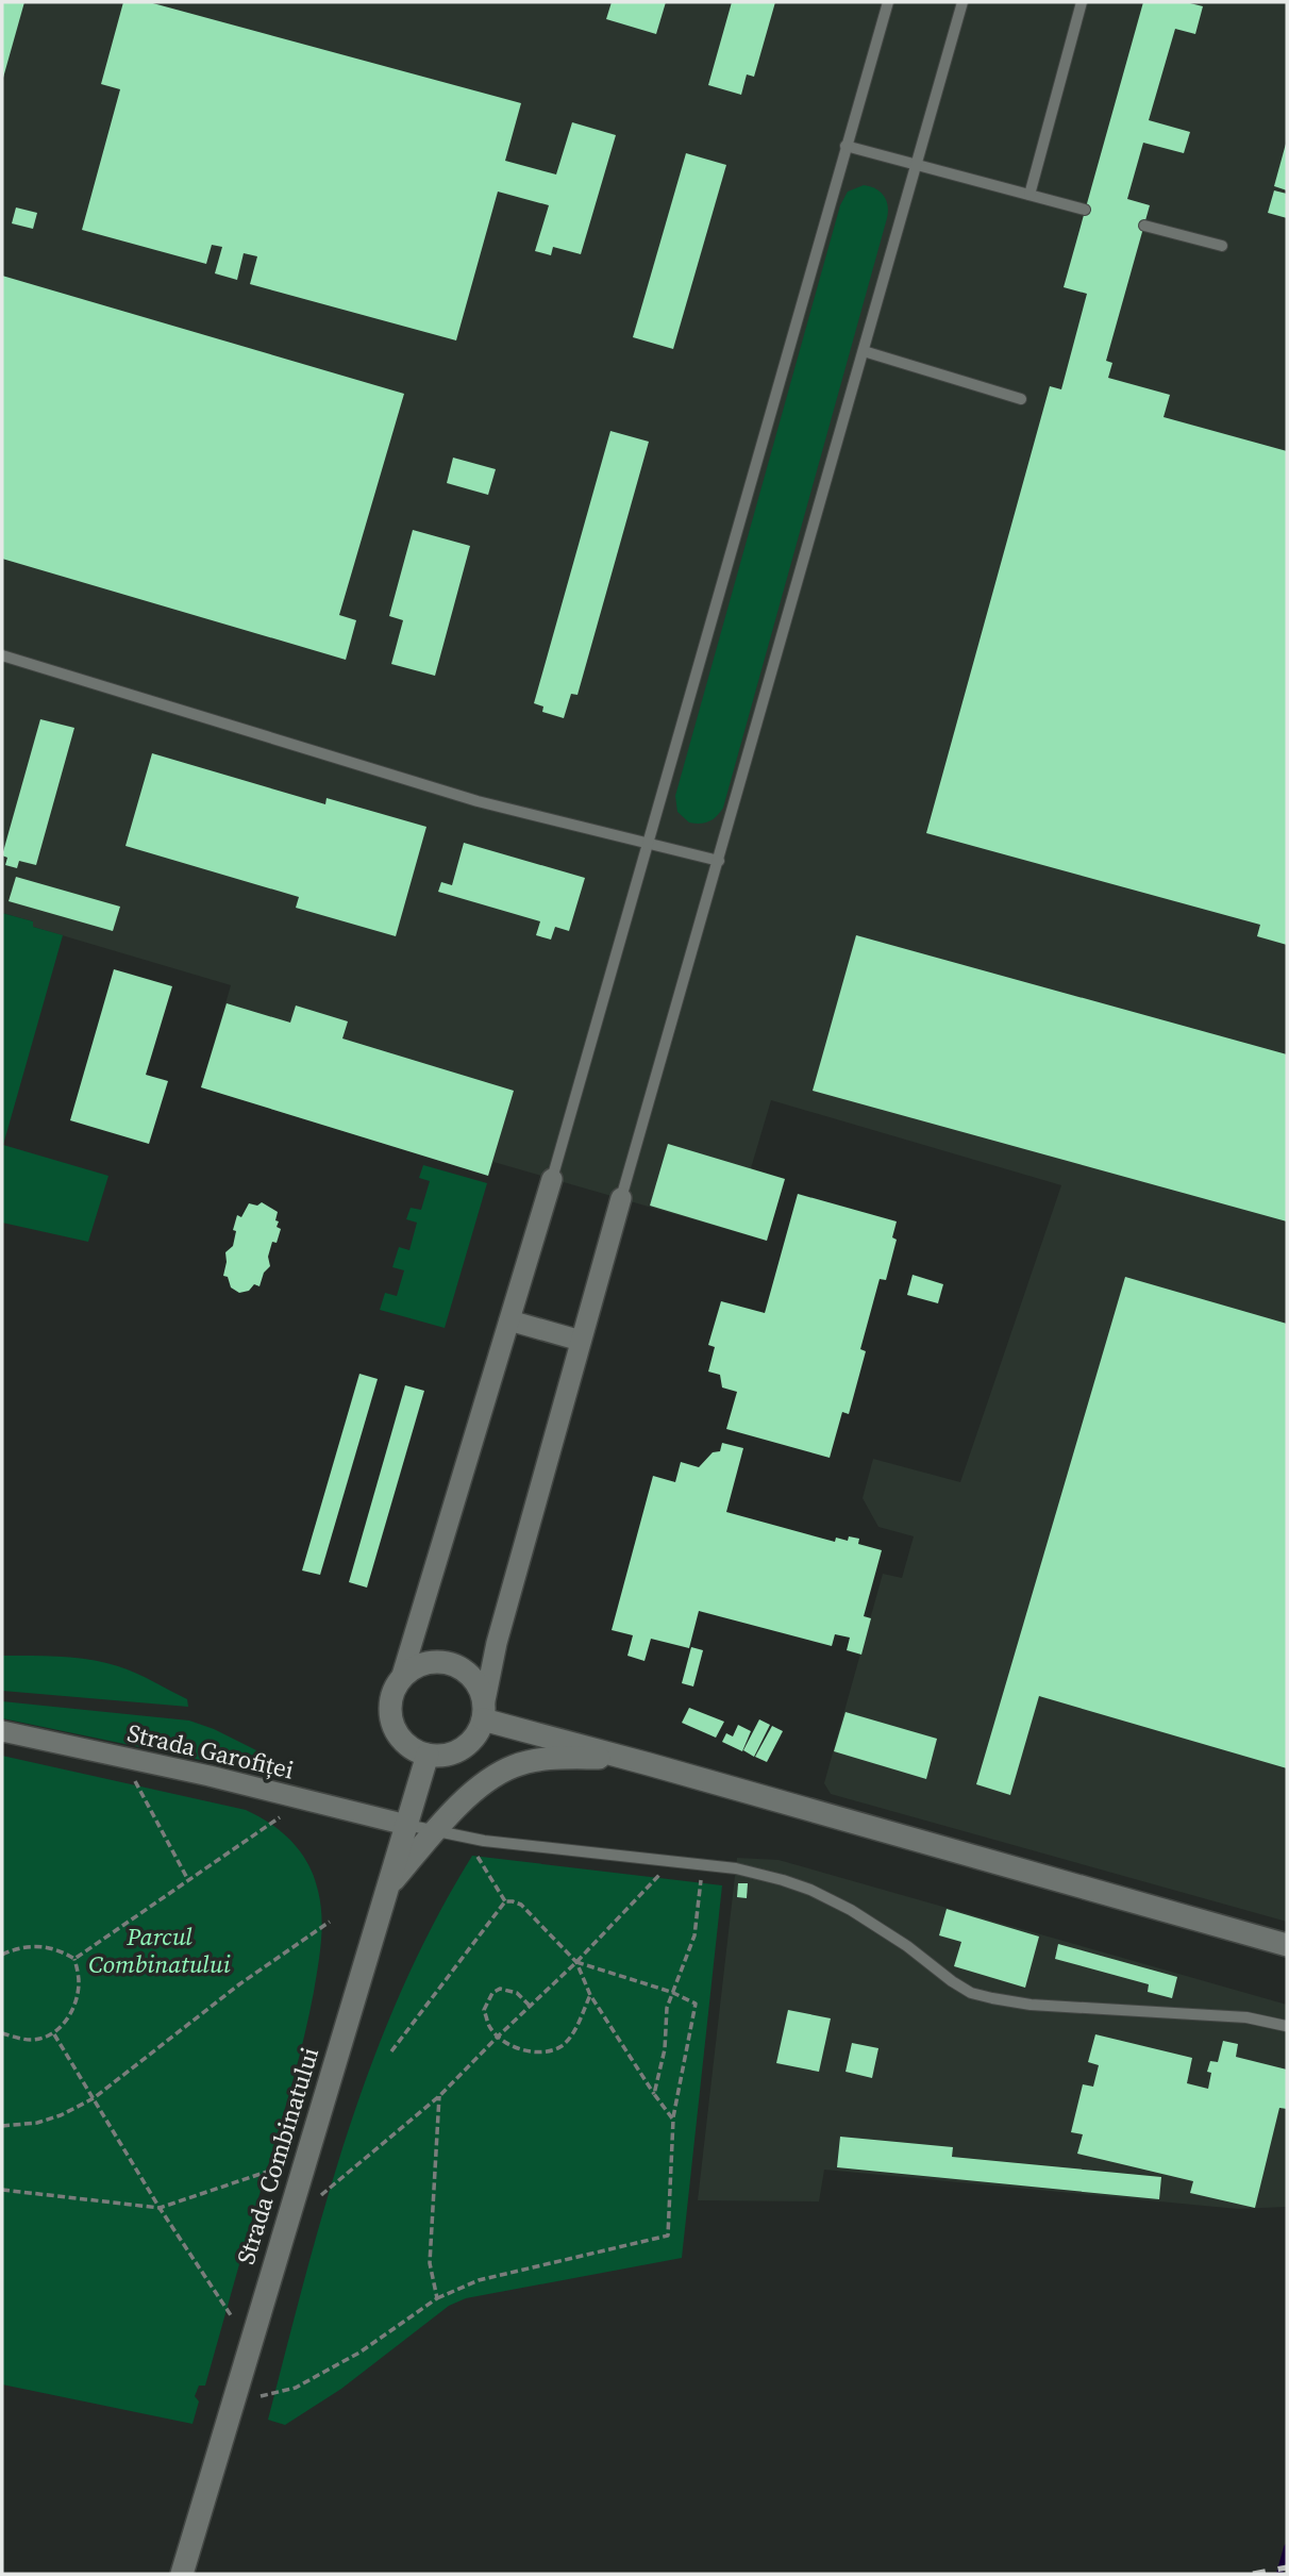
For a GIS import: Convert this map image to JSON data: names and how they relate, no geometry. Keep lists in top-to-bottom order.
{
  "streets": {
    "street": ["Strada Garofiței", "Strada Combinatului"]
  },
  "crossings": [
    ["Strada Garofiței", "Strada Combinatului"]
  ],
  "parks": ["Parcul Combinatului"]
}
